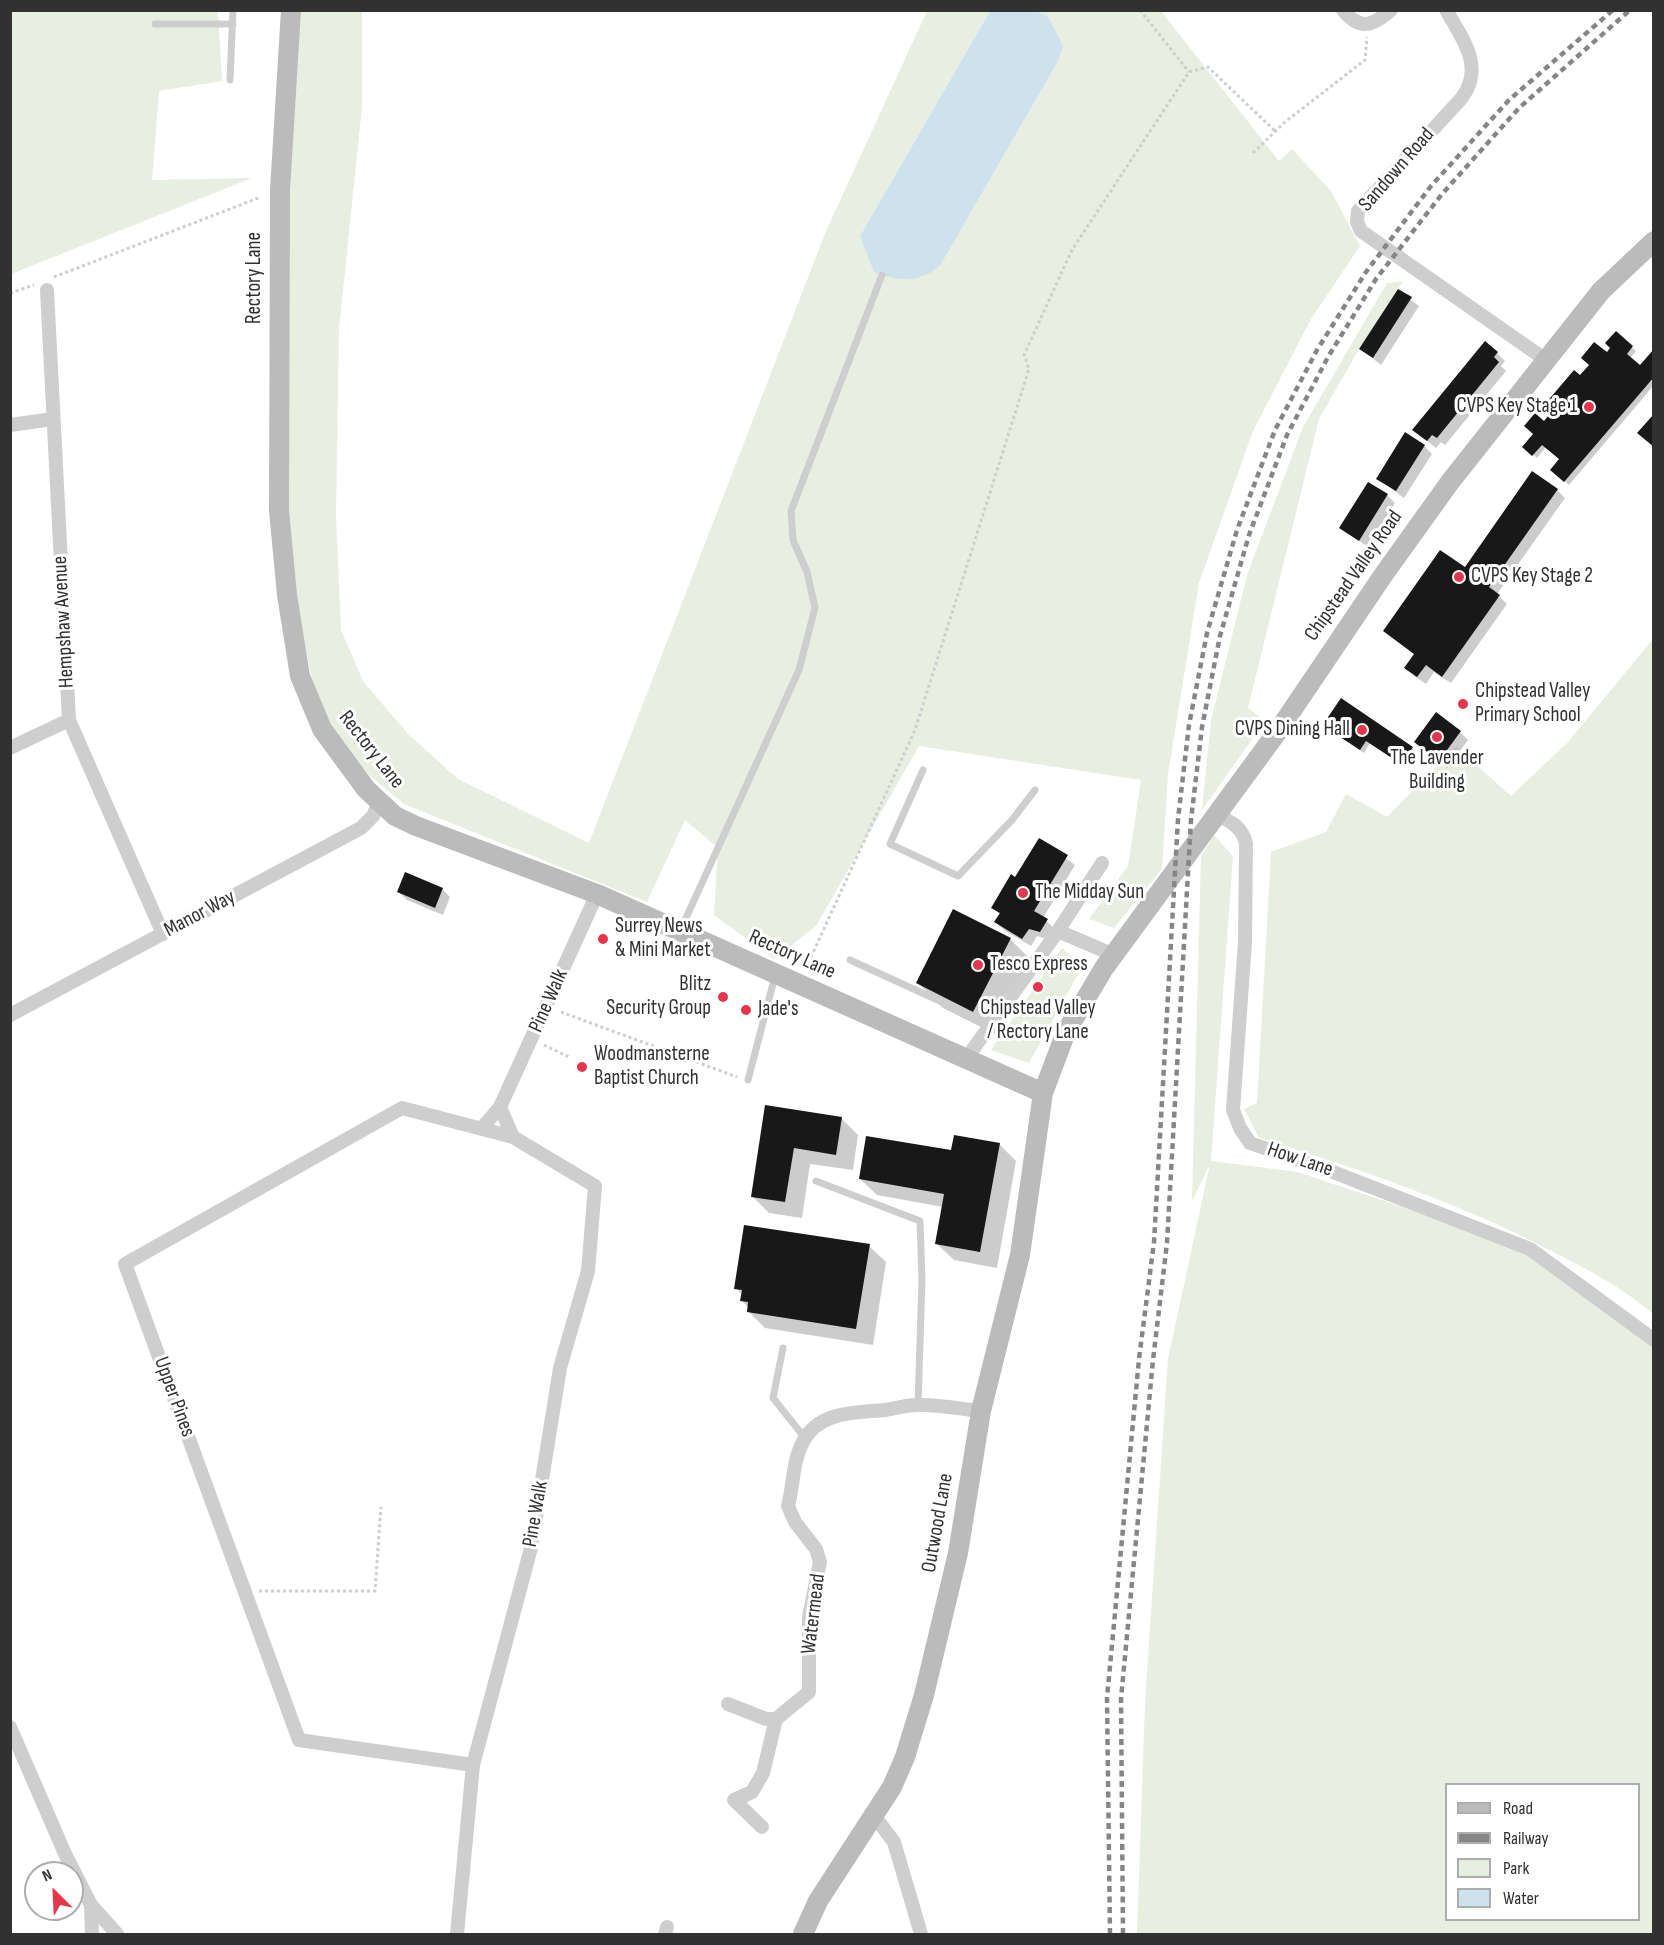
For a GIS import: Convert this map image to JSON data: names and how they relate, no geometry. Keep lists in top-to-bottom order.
{
  "streets": {
    "main road": ["Rectory Lane", "Chipstead Valley Road", "Outwood Lane"],
    "street": [
      "Sandown Road",
      "Hempshaw Avenue",
      "Manor Way",
      "Pine Walk",
      "How Lane",
      "Upper Pines",
      "Watermead"
    ]
  },
  "crossings": [
    ["Sandown Road", "Chipstead Valley Road"],
    ["Rectory Lane", "Chipstead Valley Road"],
    ["Rectory Lane", "Manor Way"],
    ["Rectory Lane", "Pine Walk"],
    ["Rectory Lane", "Outwood Lane"],
    ["Chipstead Valley Road", "How Lane"],
    ["Chipstead Valley Road", "Outwood Lane"],
    ["Hempshaw Avenue", "Manor Way"],
    ["Pine Walk", "Upper Pines"]
  ],
  "places": [
    "CVPS Key Stage 1",
    "CVPS Key Stage 2",
    "Chipstead Valley Primary School",
    "CVPS Dining Hall",
    "The Lavender Building",
    "The Midday Sun",
    "Surrey News & Mini Market",
    "Tesco Express",
    "Chipstead Valley / Rectory Lane",
    "Blitz Security Group",
    "Jade's",
    "Woodmansterne Baptist Church"
  ],
  "legend": [
    "Road",
    "Railway",
    "Park",
    "Water"
  ],
  "north": "top left"
}
